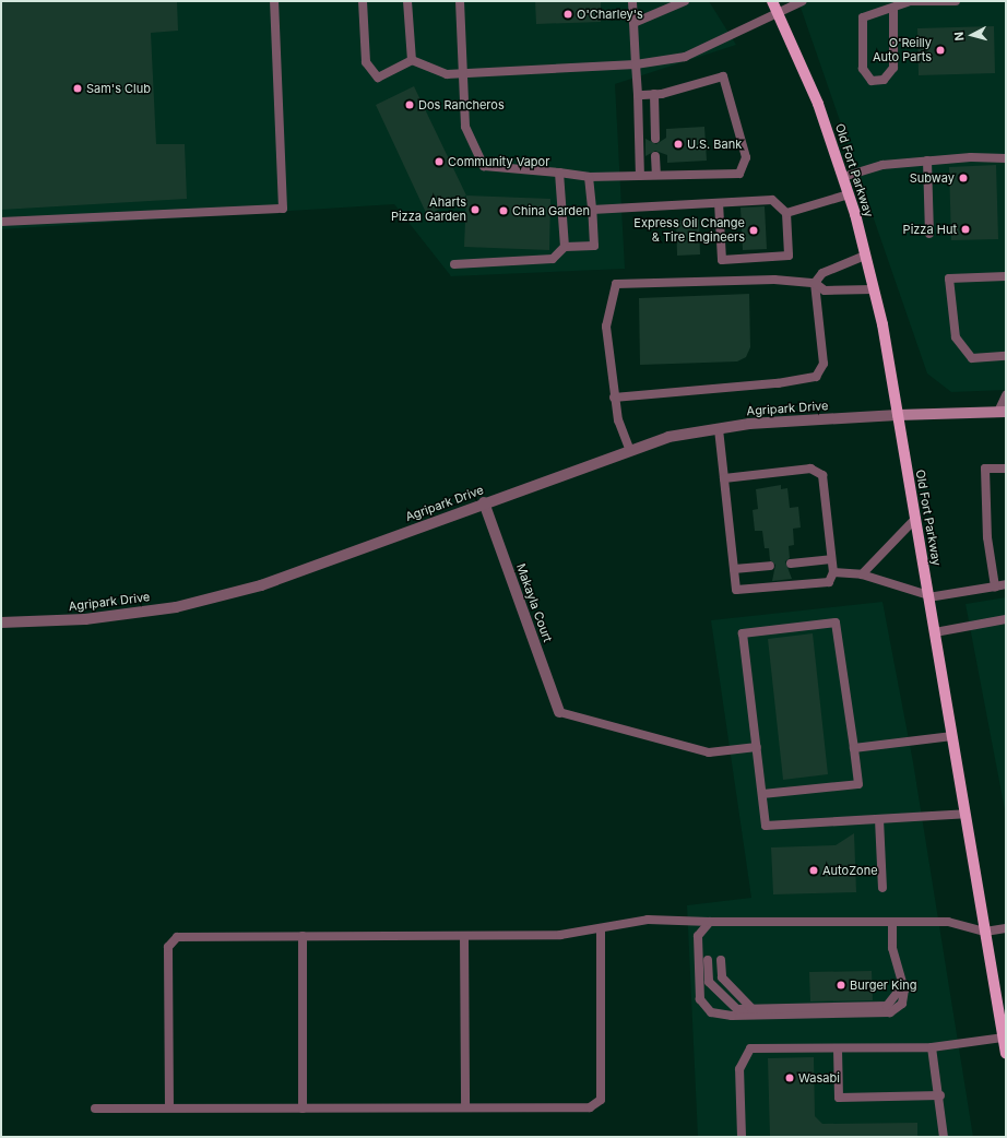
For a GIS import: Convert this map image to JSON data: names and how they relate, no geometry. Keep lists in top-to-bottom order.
{
  "streets": {
    "main road": ["Old Fort Parkway"],
    "street": ["Agripark Drive", "Makayla Court"]
  },
  "crossings": [
    ["Old Fort Parkway", "Agripark Drive"],
    ["Agripark Drive", "Makayla Court"]
  ],
  "places": [
    "O'Charley's",
    "O'Reilly Auto Parts",
    "Sam's Club",
    "Dos Rancheros",
    "U.S. Bank",
    "Community Vapor",
    "Subway",
    "Aharts Pizza Garden",
    "China Garden",
    "Pizza Hut",
    "Express Oil Change & Tire Engineers",
    "AutoZone",
    "Burger King",
    "Wasabi"
  ],
  "north": "left"
}
